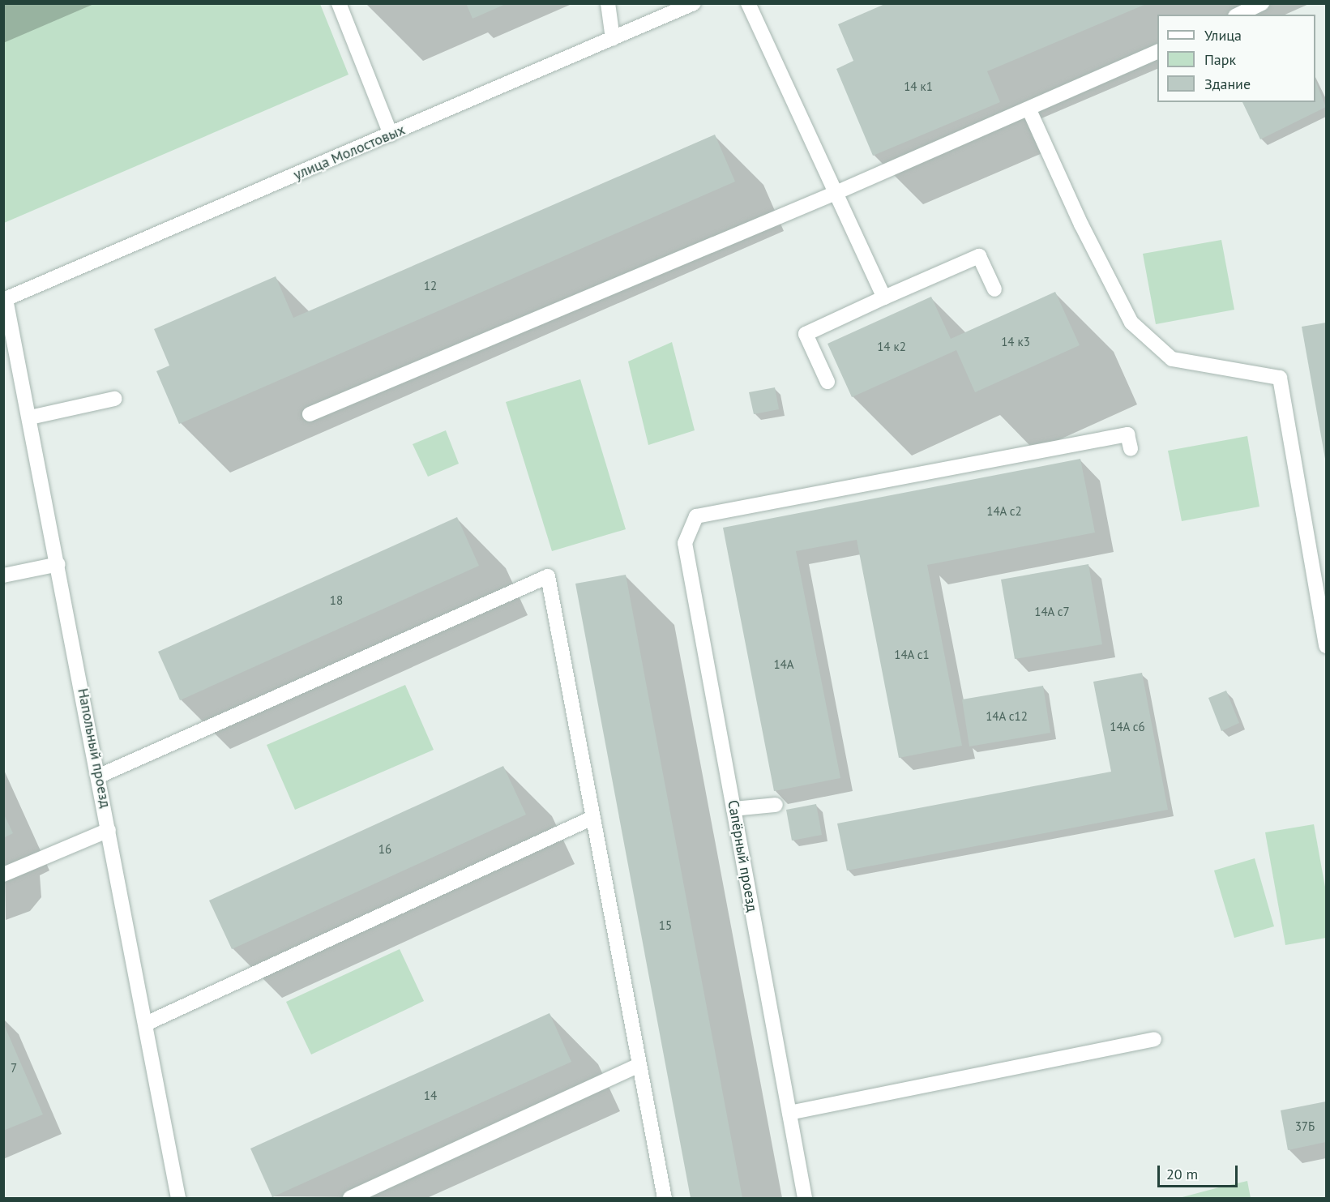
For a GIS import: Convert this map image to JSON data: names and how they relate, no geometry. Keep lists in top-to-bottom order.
{
  "streets": {
    "street": ["улица Молостовых", "Напольный проезд", "Сапёрный проезд"]
  },
  "crossings": [
    ["улица Молостовых", "Напольный проезд"]
  ],
  "house_numbers": [
    "14 к1",
    "12",
    "14 к3",
    "14 к2",
    "14А с2",
    "18",
    "14А с7",
    "14А с1",
    "14А",
    "14А с12",
    "14А с6",
    "16",
    "15",
    "7",
    "14",
    "37Б"
  ],
  "legend": ["Улица", "Парк", "Здание"],
  "scale_bar": "20 m"
}
